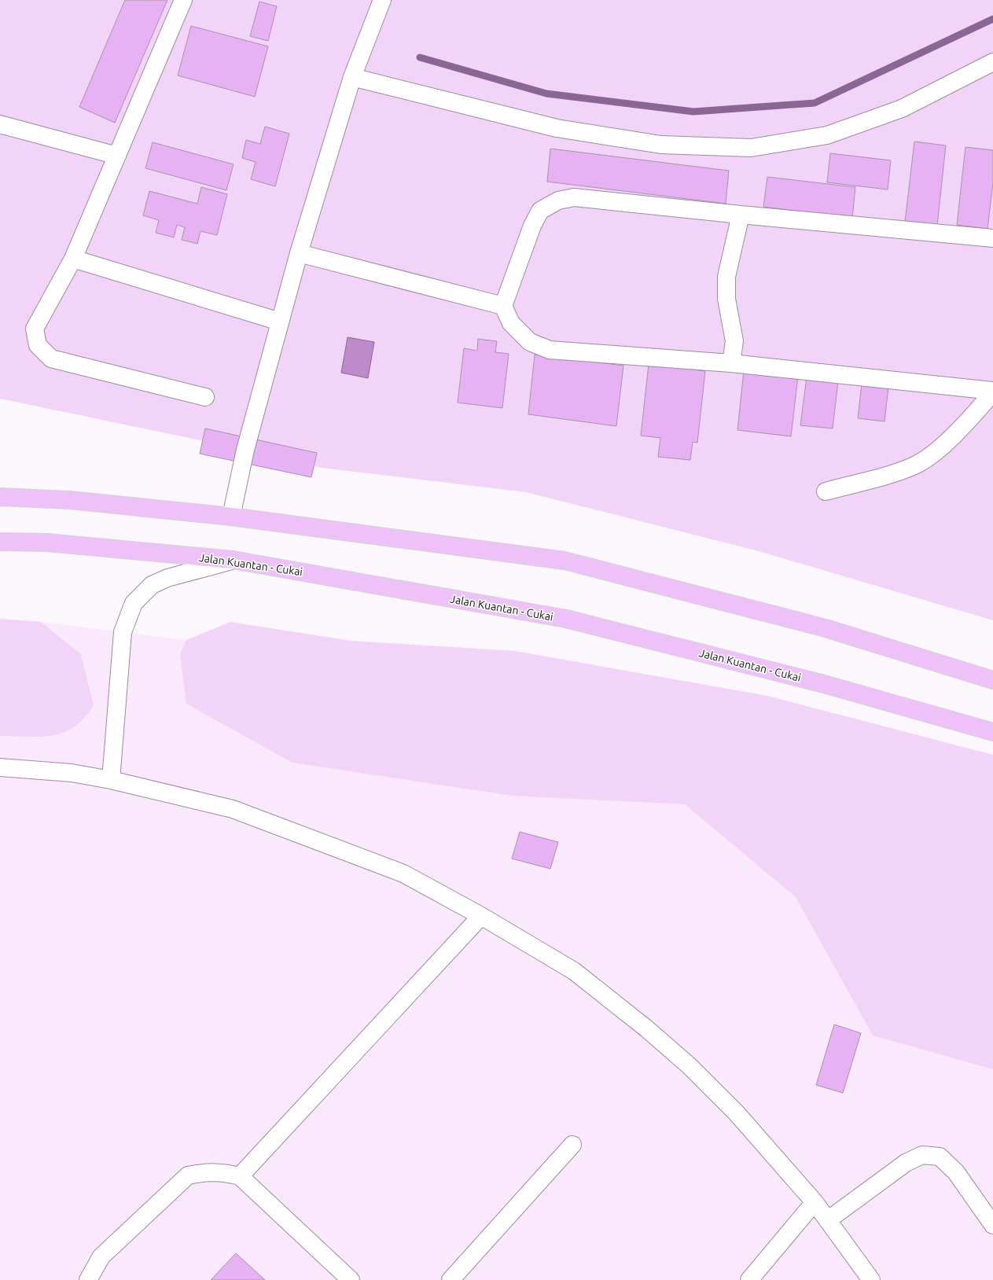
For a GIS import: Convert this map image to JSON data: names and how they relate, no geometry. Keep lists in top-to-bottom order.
{
  "streets": {
    "highway": ["Jalan Kuantan - Cukai"]
  }
}
